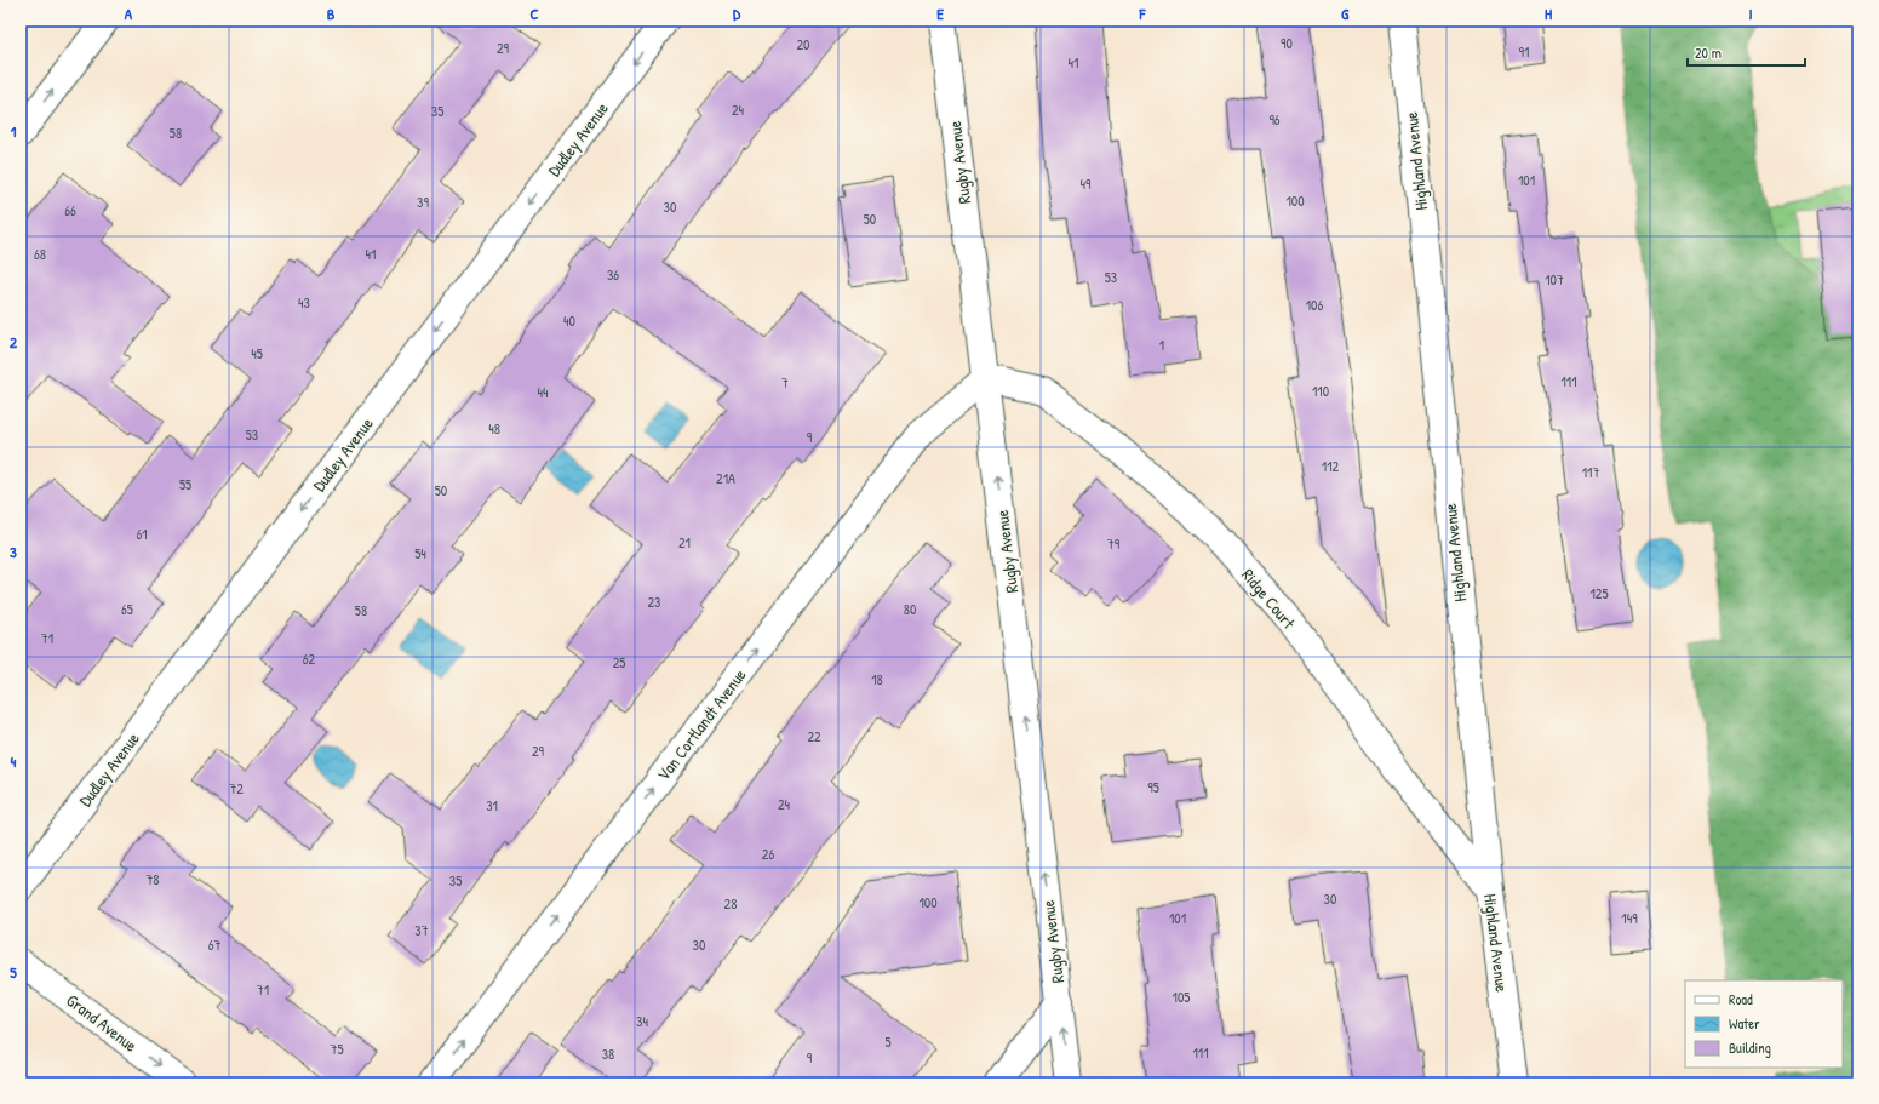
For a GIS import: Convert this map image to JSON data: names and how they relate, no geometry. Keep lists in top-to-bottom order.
{
  "streets": {
    "street": [
      "Dudley Avenue",
      "Highland Avenue",
      "Rugby Avenue",
      "Ridge Court",
      "Van Cortlandt Avenue",
      "Grand Avenue"
    ]
  },
  "crossings": [
    ["Highland Avenue", "Ridge Court"],
    ["Rugby Avenue", "Ridge Court"],
    ["Rugby Avenue", "Van Cortlandt Avenue"],
    ["Ridge Court", "Van Cortlandt Avenue"]
  ],
  "one_way": [
    "Dudley Avenue",
    "Rugby Avenue",
    "Van Cortlandt Avenue",
    "Grand Avenue"
  ],
  "house_numbers": [
    "90",
    "20",
    "29",
    "91",
    "41",
    "24",
    "35",
    "96",
    "58",
    "101",
    "49",
    "100",
    "39",
    "30",
    "66",
    "50",
    "68",
    "41",
    "36",
    "53",
    "107",
    "43",
    "106",
    "40",
    "1",
    "45",
    "111",
    "7",
    "110",
    "44",
    "48",
    "53",
    "9",
    "112",
    "117",
    "21A",
    "55",
    "50",
    "61",
    "21",
    "79",
    "54",
    "125",
    "23",
    "65",
    "80",
    "58",
    "71",
    "62",
    "25",
    "18",
    "22",
    "29",
    "95",
    "72",
    "24",
    "31",
    "26",
    "78",
    "35",
    "30",
    "100",
    "28",
    "101",
    "149",
    "37",
    "67",
    "30",
    "71",
    "105",
    "34",
    "5",
    "75",
    "111",
    "38",
    "9"
  ],
  "legend": ["Road", "Water", "Building"],
  "scale_bar": "20 m",
  "grid": {
    "columns": [
      "A",
      "B",
      "C",
      "D",
      "E",
      "F",
      "G",
      "H",
      "I"
    ],
    "rows": [
      "1",
      "2",
      "3",
      "4",
      "5"
    ]
  }
}
